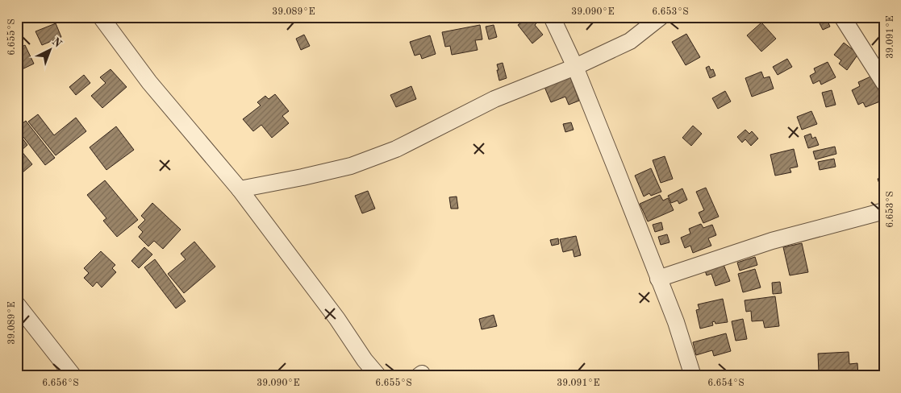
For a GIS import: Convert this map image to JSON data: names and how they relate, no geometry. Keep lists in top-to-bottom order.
{
  "north": "top right",
  "coordinates": [
    "39.089°E",
    "39.090°E",
    "6.653°S",
    "6.655°S",
    "39.091°E",
    "6.656°S",
    "6.654°S"
  ]
}
